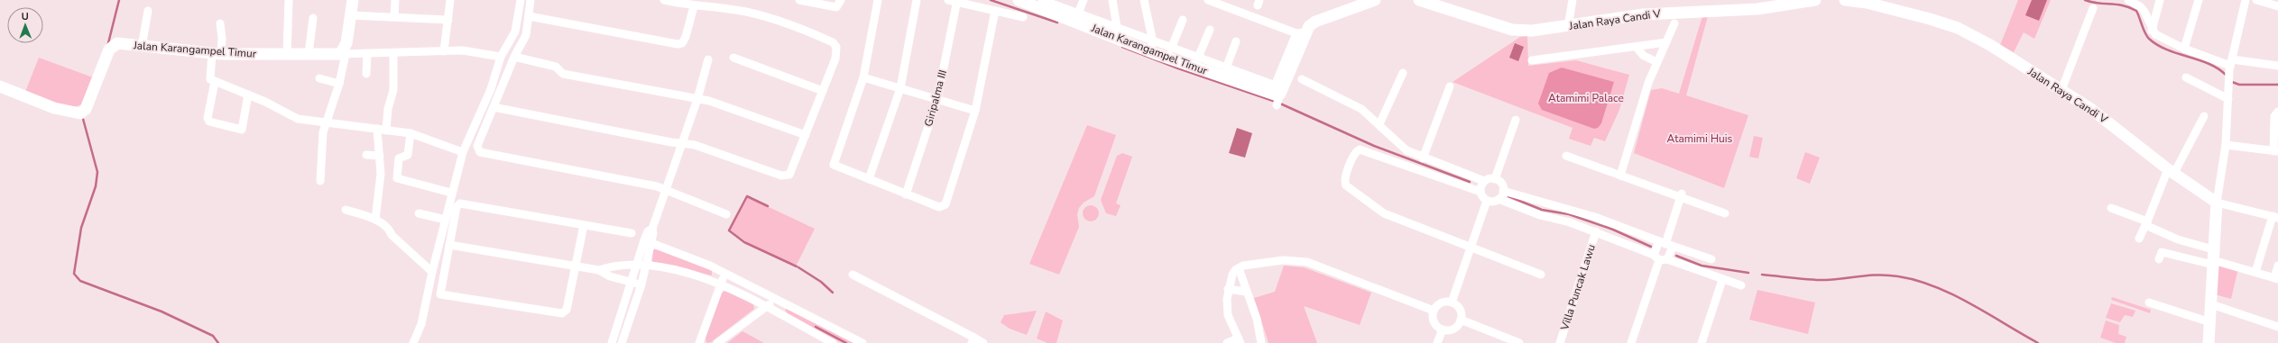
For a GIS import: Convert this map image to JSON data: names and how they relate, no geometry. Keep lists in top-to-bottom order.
{
  "streets": {
    "street": [
      "Jalan Raya Candi V",
      "Jalan Karangampel Timur",
      "Giripalma III",
      "Villa Puncak Lawu"
    ]
  },
  "parks": ["Atamimi Palace", "Atamimi Huis"],
  "north": "top"
}
